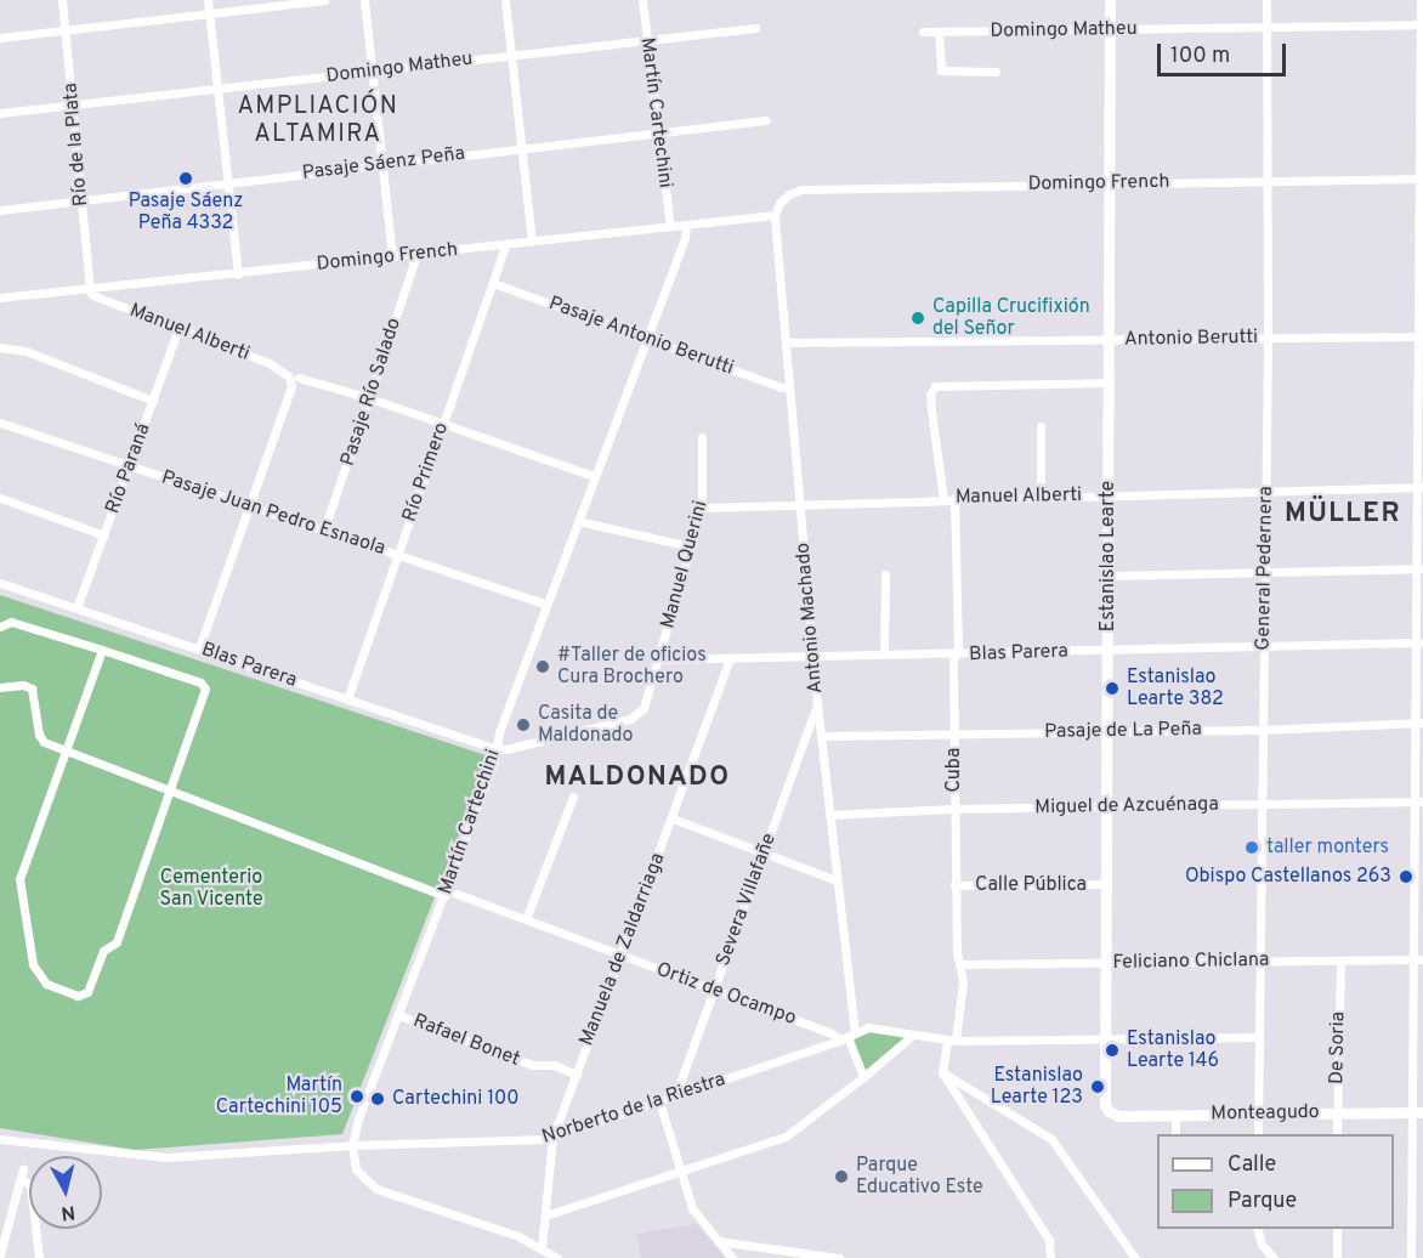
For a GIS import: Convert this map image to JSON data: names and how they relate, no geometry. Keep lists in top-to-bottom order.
{
  "streets": {
    "street": [
      "Domingo Matheu",
      "Martín Cartechini",
      "Río de la Plata",
      "Pasaje Sáenz Peña",
      "Domingo French",
      "Manuel Alberti",
      "Pasaje Antonio Berutti",
      "Antonio Berutti",
      "Pasaje Río Salado",
      "Río Paraná",
      "Río Primero",
      "Pasaje Juan Pedro Esnaola",
      "Estanislao Learte",
      "Manuel Querini",
      "General Pedernera",
      "Antonio Machado",
      "Blas Parera",
      "Pasaje de La Peña",
      "Cuba",
      "Miguel de Azcuénaga",
      "Calle Pública",
      "Severa Villafañe",
      "Manuela de Zaldarriaga",
      "Feliciano Chiclana",
      "Ortiz de Ocampo",
      "Rafael Bonet",
      "De Soria",
      "Norberto de la Riestra",
      "Monteagudo"
    ]
  },
  "crossings": [
    ["Domingo Matheu", "Martín Cartechini"],
    ["Domingo Matheu", "Río de la Plata"],
    ["Domingo Matheu", "Estanislao Learte"],
    ["Domingo Matheu", "General Pedernera"],
    ["Martín Cartechini", "Pasaje Sáenz Peña"],
    ["Martín Cartechini", "Domingo French"],
    ["Martín Cartechini", "Manuel Alberti"],
    ["Martín Cartechini", "Pasaje Antonio Berutti"],
    ["Martín Cartechini", "Pasaje Juan Pedro Esnaola"],
    ["Martín Cartechini", "Manuel Querini"],
    ["Martín Cartechini", "Blas Parera"],
    ["Martín Cartechini", "Ortiz de Ocampo"],
    ["Martín Cartechini", "Rafael Bonet"],
    ["Martín Cartechini", "Norberto de la Riestra"],
    ["Río de la Plata", "Pasaje Sáenz Peña"],
    ["Río de la Plata", "Domingo French"],
    ["Río de la Plata", "Manuel Alberti"],
    ["Domingo French", "Manuel Alberti"],
    ["Domingo French", "Pasaje Río Salado"],
    ["Domingo French", "Río Primero"],
    ["Domingo French", "Estanislao Learte"],
    ["Domingo French", "General Pedernera"],
    ["Domingo French", "Antonio Machado"],
    ["Manuel Alberti", "Pasaje Río Salado"],
    ["Manuel Alberti", "Río Paraná"],
    ["Manuel Alberti", "Río Primero"],
    ["Manuel Alberti", "Estanislao Learte"],
    ["Manuel Alberti", "Manuel Querini"],
    ["Manuel Alberti", "General Pedernera"],
    ["Manuel Alberti", "Antonio Machado"],
    ["Manuel Alberti", "Cuba"],
    ["Pasaje Antonio Berutti", "Río Primero"],
    ["Pasaje Antonio Berutti", "Antonio Machado"],
    ["Antonio Berutti", "Estanislao Learte"],
    ["Antonio Berutti", "General Pedernera"],
    ["Antonio Berutti", "Antonio Machado"],
    ["Pasaje Río Salado", "Pasaje Juan Pedro Esnaola"],
    ["Río Paraná", "Pasaje Juan Pedro Esnaola"],
    ["Río Paraná", "Blas Parera"],
    ["Río Primero", "Pasaje Juan Pedro Esnaola"],
    ["Río Primero", "Blas Parera"],
    ["Estanislao Learte", "Blas Parera"],
    ["Estanislao Learte", "Pasaje de La Peña"],
    ["Estanislao Learte", "Miguel de Azcuénaga"],
    ["Estanislao Learte", "Calle Pública"],
    ["Estanislao Learte", "Feliciano Chiclana"],
    ["Estanislao Learte", "Norberto de la Riestra"],
    ["Estanislao Learte", "Monteagudo"],
    ["Manuel Querini", "Blas Parera"],
    ["General Pedernera", "Blas Parera"],
    ["General Pedernera", "Pasaje de La Peña"],
    ["General Pedernera", "Miguel de Azcuénaga"],
    ["General Pedernera", "Feliciano Chiclana"],
    ["General Pedernera", "Norberto de la Riestra"],
    ["General Pedernera", "Monteagudo"],
    ["Antonio Machado", "Blas Parera"],
    ["Antonio Machado", "Pasaje de La Peña"],
    ["Antonio Machado", "Miguel de Azcuénaga"],
    ["Antonio Machado", "Severa Villafañe"],
    ["Antonio Machado", "Ortiz de Ocampo"],
    ["Antonio Machado", "Norberto de la Riestra"],
    ["Blas Parera", "Cuba"],
    ["Blas Parera", "Manuela de Zaldarriaga"],
    ["Pasaje de La Peña", "Cuba"],
    ["Cuba", "Miguel de Azcuénaga"],
    ["Cuba", "Calle Pública"],
    ["Cuba", "Feliciano Chiclana"],
    ["Cuba", "Norberto de la Riestra"],
    ["Severa Villafañe", "Ortiz de Ocampo"],
    ["Severa Villafañe", "Norberto de la Riestra"],
    ["Manuela de Zaldarriaga", "Ortiz de Ocampo"],
    ["Manuela de Zaldarriaga", "Rafael Bonet"],
    ["Manuela de Zaldarriaga", "Norberto de la Riestra"],
    ["Feliciano Chiclana", "De Soria"],
    ["Ortiz de Ocampo", "Norberto de la Riestra"],
    ["De Soria", "Monteagudo"]
  ],
  "districts": ["AMPLIACIÓN ALTAMIRA", "MÜLLER", "MALDONADO"],
  "parks": ["Cementerio San Vicente"],
  "places": [
    "Pasaje Sáenz Peña 4332",
    "Capilla Crucifixión del Señor",
    "#Taller de oficios Cura Brochero",
    "Estanislao Learte 382",
    "Casita de Maldonado",
    "taller monters",
    "Obispo Castellanos 263",
    "Estanislao Learte 146",
    "Estanislao Learte 123",
    "Martín Cartechini 105",
    "Cartechini 100",
    "Parque Educativo Este"
  ],
  "legend": ["Calle", "Parque"],
  "scale_bar": "100 m",
  "north": "bottom"
}
